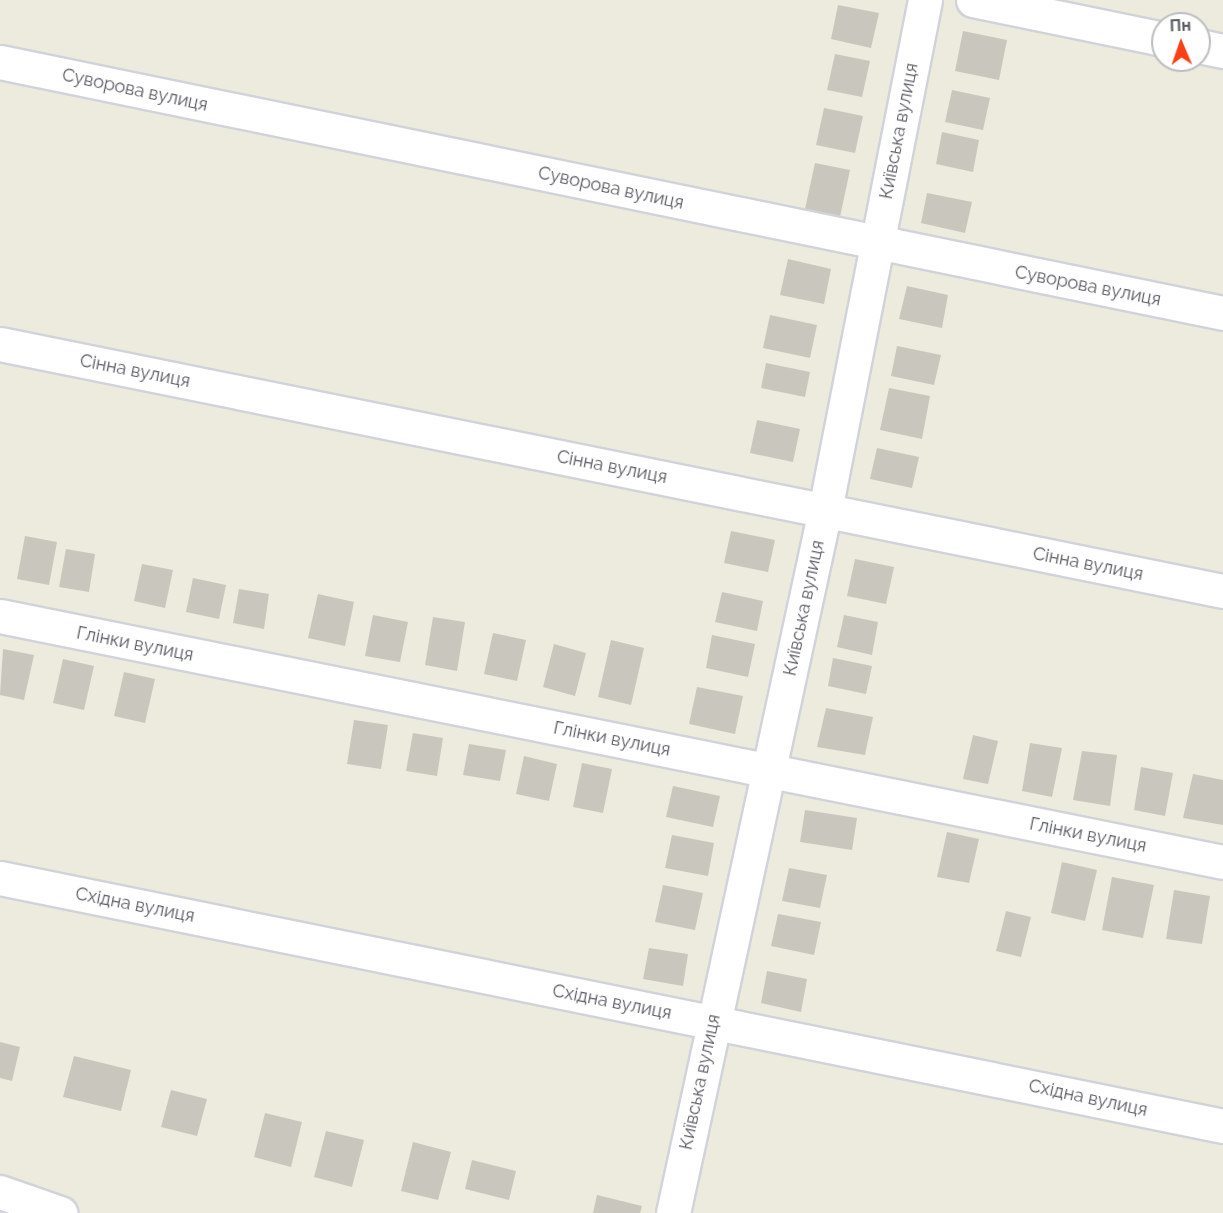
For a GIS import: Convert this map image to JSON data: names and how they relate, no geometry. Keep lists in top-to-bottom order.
{
  "streets": {
    "street": [
      "Суворова вулиця",
      "Київська вулиця",
      "Сінна вулиця",
      "Глінки вулиця",
      "Східна вулиця"
    ]
  },
  "crossings": [
    ["Суворова вулиця", "Київська вулиця"],
    ["Київська вулиця", "Сінна вулиця"],
    ["Київська вулиця", "Глінки вулиця"],
    ["Київська вулиця", "Східна вулиця"]
  ],
  "north": "top"
}
